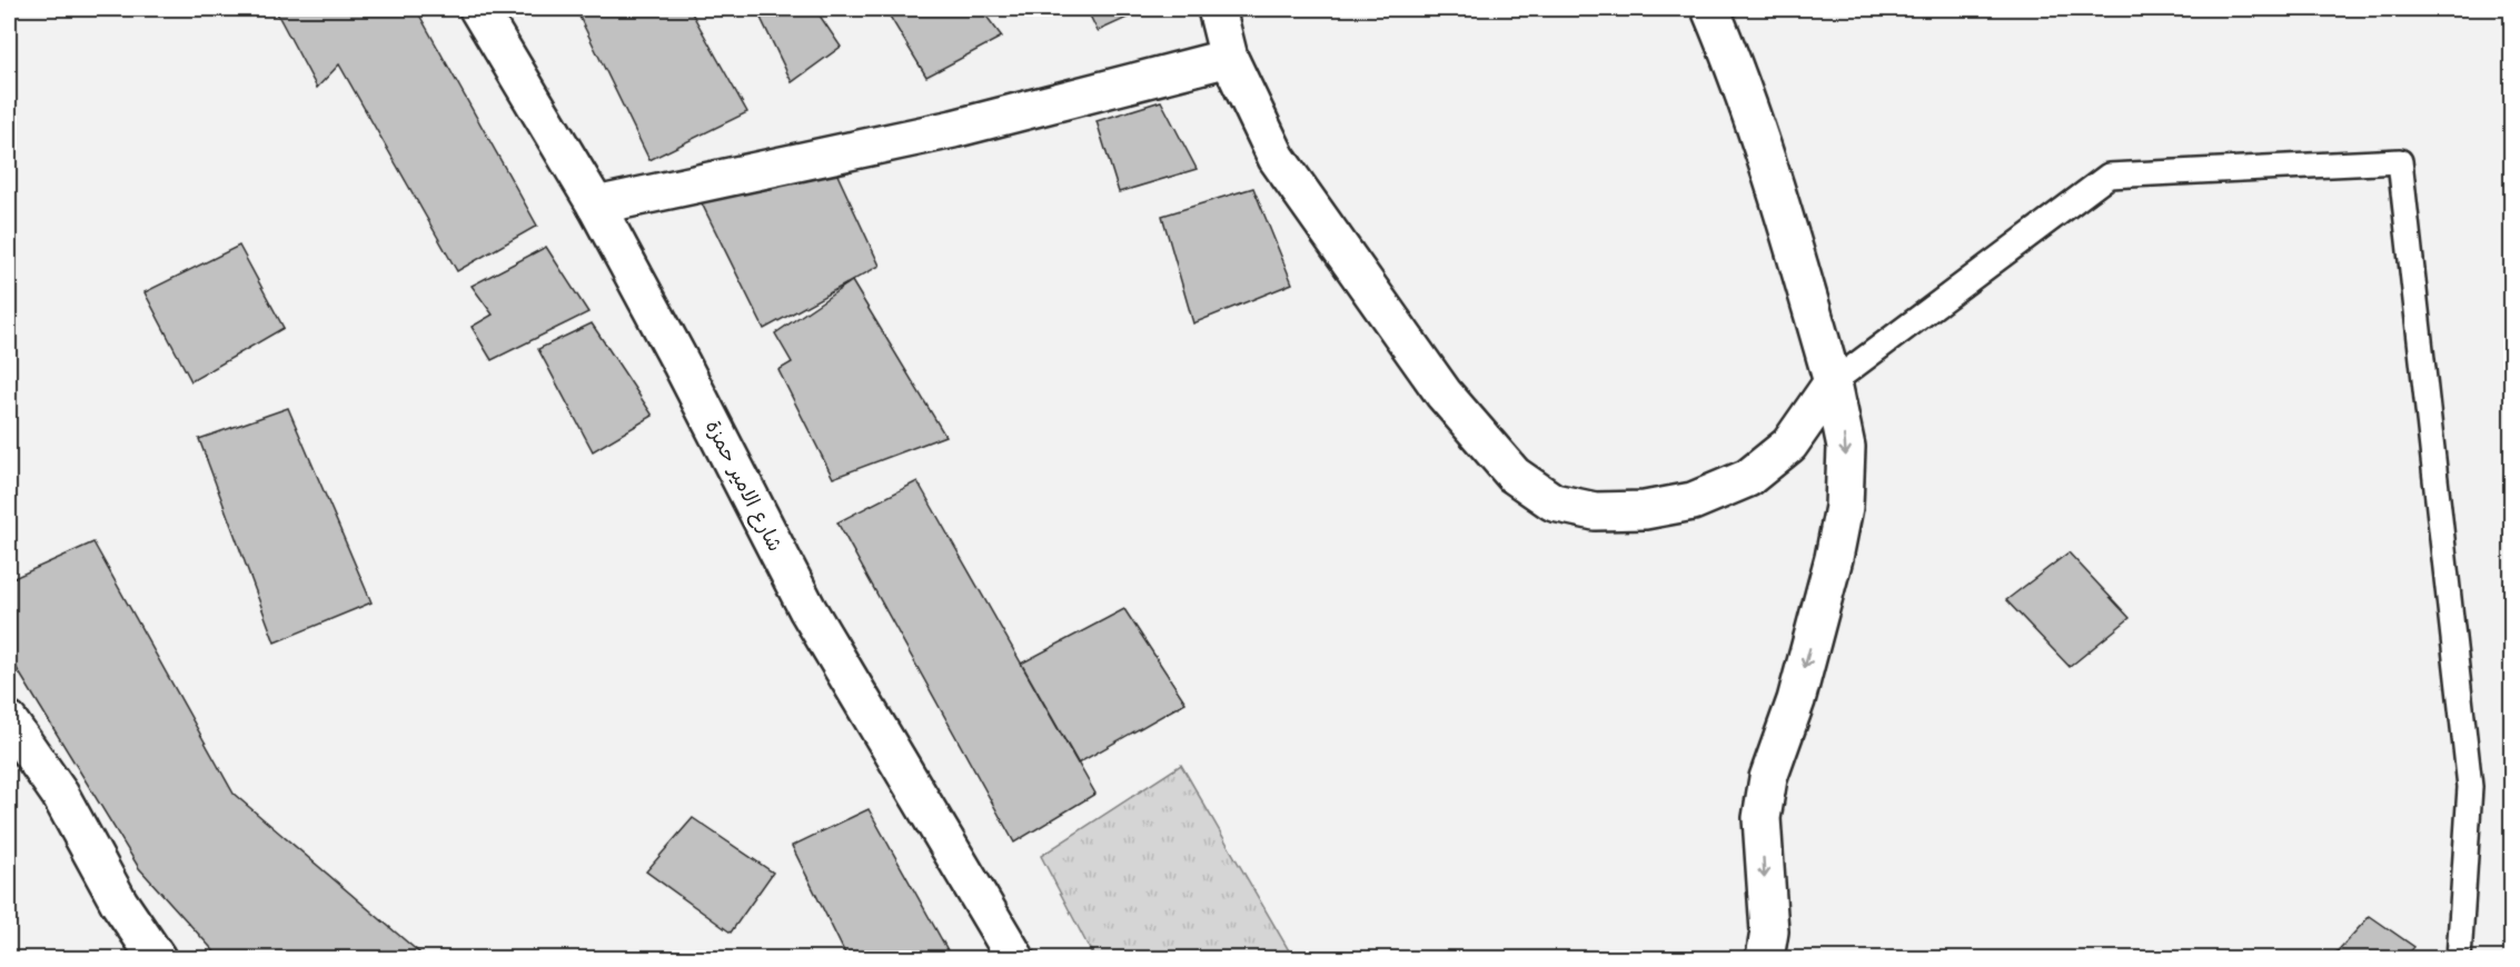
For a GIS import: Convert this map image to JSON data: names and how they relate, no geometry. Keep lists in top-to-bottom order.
{
  "streets": {
    "street": ["شارع الامير حمزة"]
  }
}
